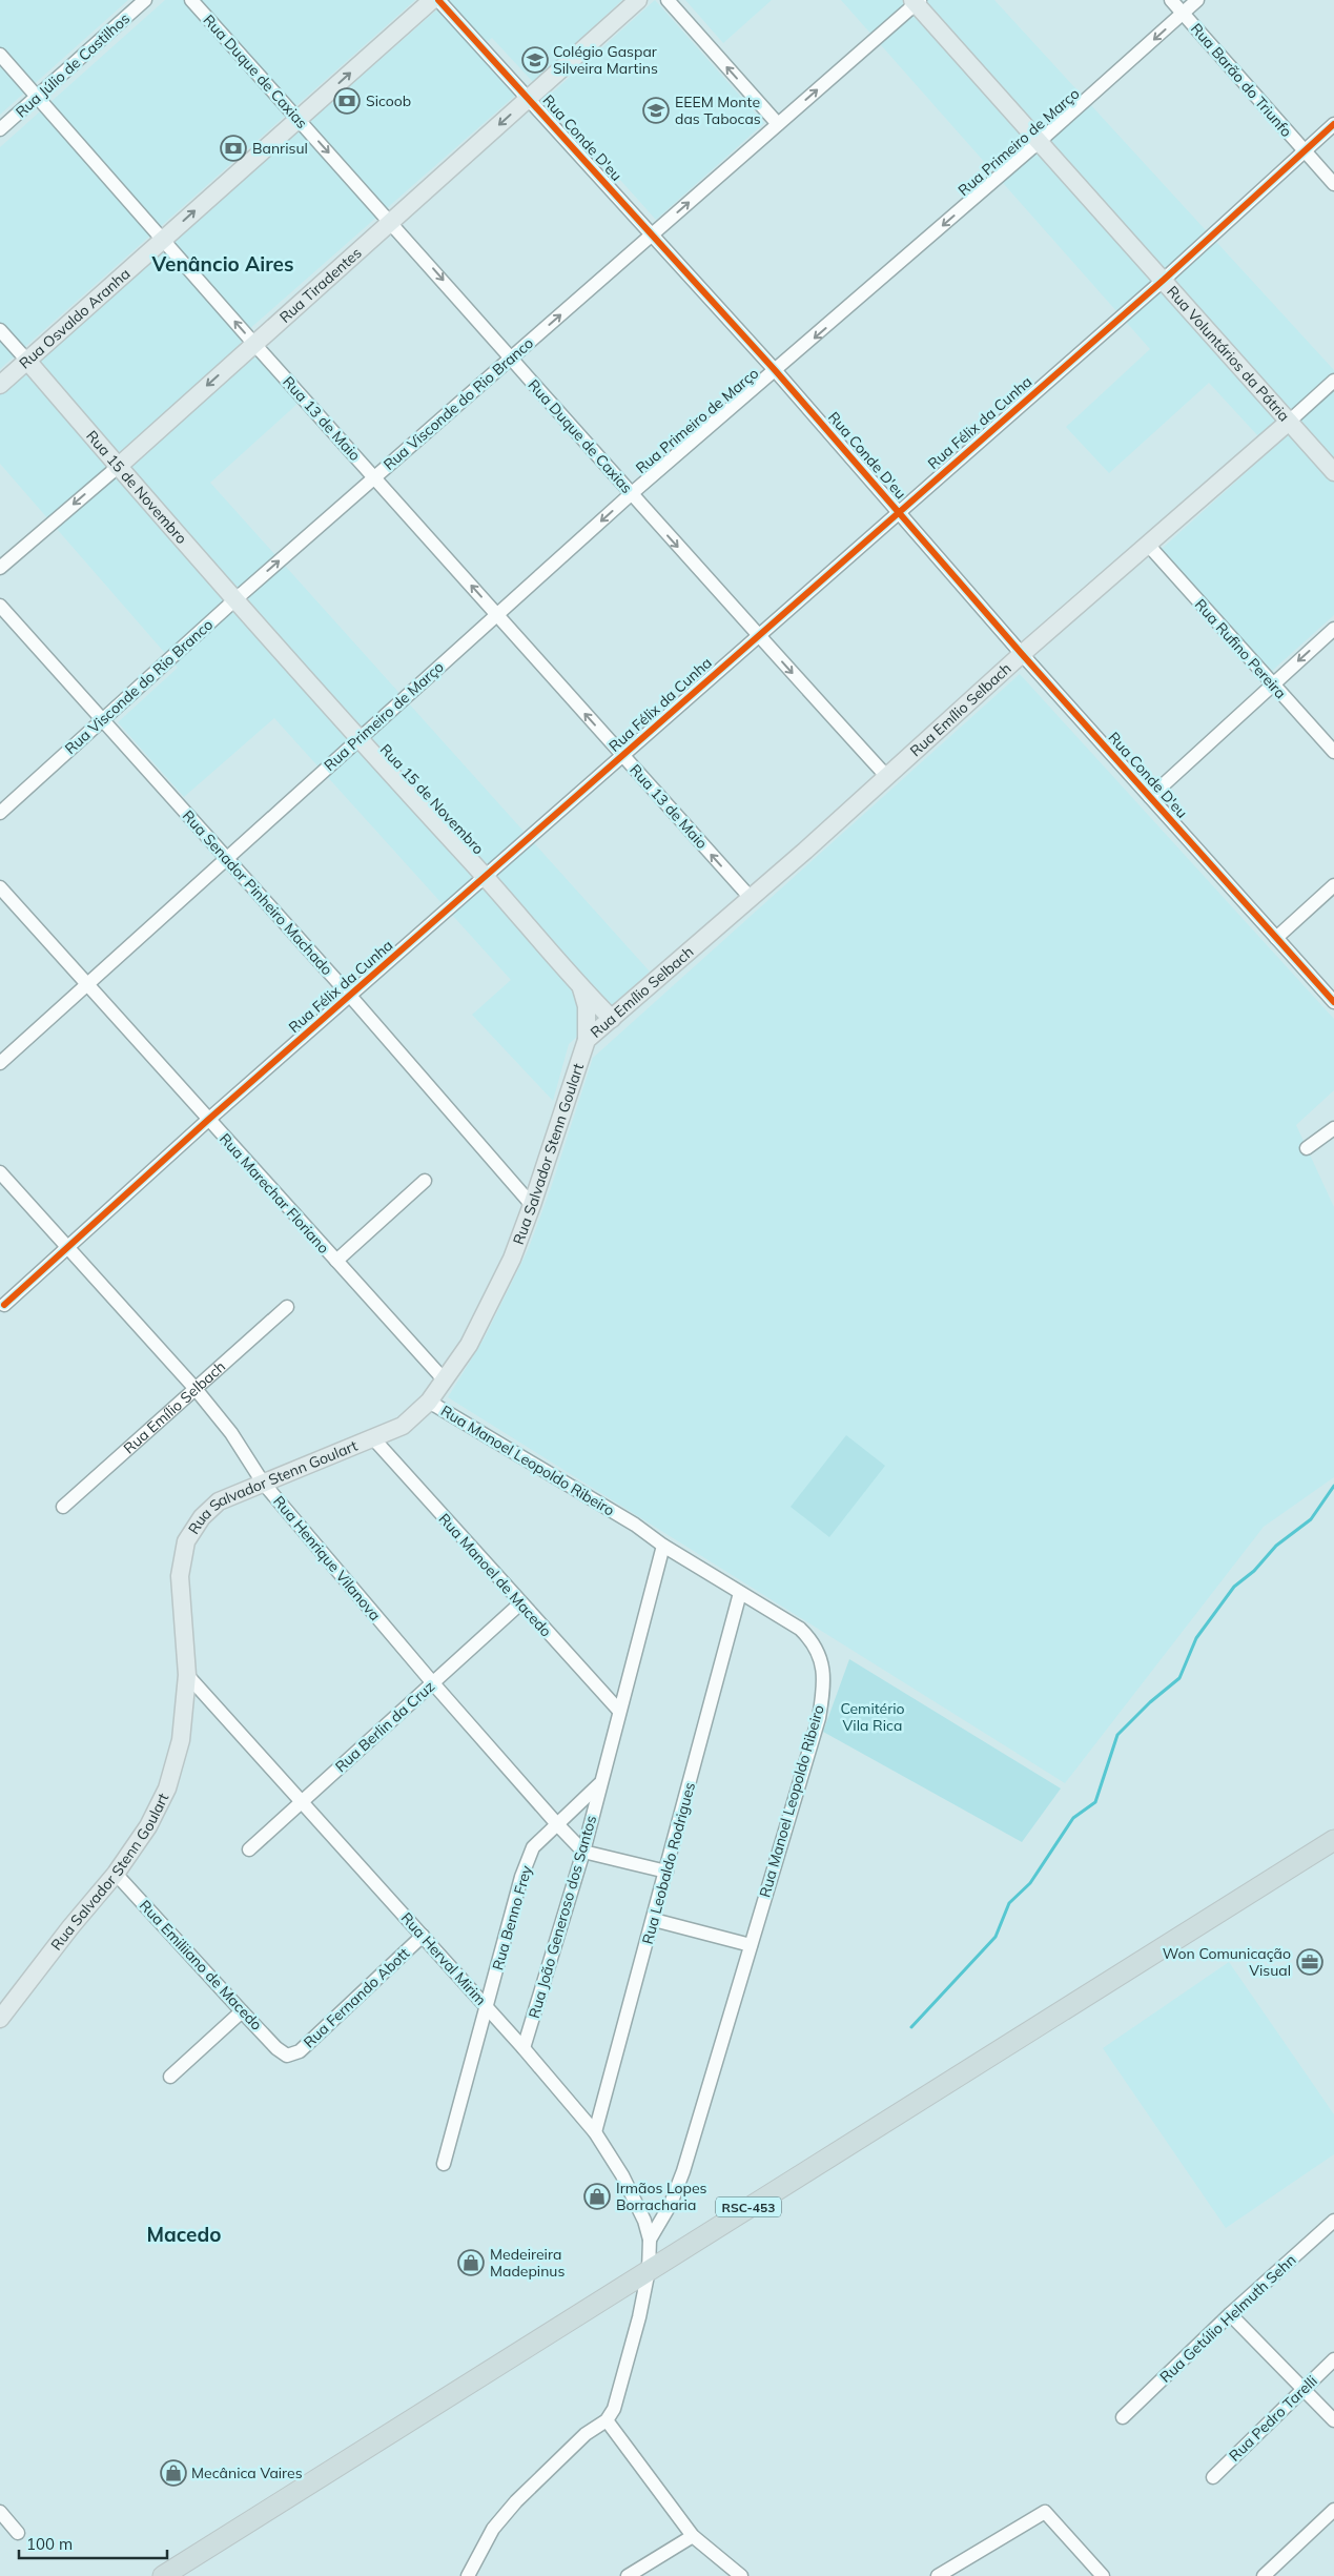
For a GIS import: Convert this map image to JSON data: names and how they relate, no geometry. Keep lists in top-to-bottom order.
{
  "streets": {
    "highway": ["RSC-453"],
    "main road": [
      "Rua Tiradentes",
      "Rua Osvaldo Aranha",
      "Rua Voluntários da Pátria",
      "Rua 15 de Novembro",
      "Rua Emílio Selbach",
      "Rua Salvador Stenn Goulart"
    ],
    "street": [
      "Rua Júlio de Castilhos",
      "Rua Duque de Caxias",
      "Rua Barão do Triunfo",
      "Rua Conde D'eu",
      "Rua Primeiro de Março",
      "Rua Visconde do Rio Branco",
      "Rua 13 de Maio",
      "Rua Félix da Cunha",
      "Rua Rufino Pereira",
      "Rua Senador Pinheiro Machado",
      "Rua Marechar Floriano",
      "Rua Manoel Leopoldo Ribeiro",
      "Rua Henrique Vilanova",
      "Rua Manoel de Macedo",
      "Rua Berlin da Cruz",
      "Rua Leobaldo Rodrigues",
      "Rua João Generoso dos Santos",
      "Rua Benno Frey",
      "Rua Herval Mirim",
      "Rua Emiliiano de Macedo",
      "Rua Fernando Abott",
      "Rua Getúlio Helmuth Sehn",
      "Rua Pedro Tarelli"
    ]
  },
  "crossings": [
    ["Rua Júlio de Castilhos", "Rua 13 de Maio"],
    ["Rua Duque de Caxias", "Rua Primeiro de Março"],
    ["Rua Duque de Caxias", "Rua Tiradentes"],
    ["Rua Duque de Caxias", "Rua Osvaldo Aranha"],
    ["Rua Duque de Caxias", "Rua Visconde do Rio Branco"],
    ["Rua Duque de Caxias", "Rua Félix da Cunha"],
    ["Rua Duque de Caxias", "Rua Emílio Selbach"],
    ["Rua Barão do Triunfo", "Rua Primeiro de Março"],
    ["Rua Barão do Triunfo", "Rua Félix da Cunha"],
    ["Rua Conde D'eu", "Rua Primeiro de Março"],
    ["Rua Conde D'eu", "Rua Tiradentes"],
    ["Rua Conde D'eu", "Rua Visconde do Rio Branco"],
    ["Rua Conde D'eu", "Rua Félix da Cunha"],
    ["Rua Conde D'eu", "Rua Emílio Selbach"],
    ["Rua Primeiro de Março", "Rua Voluntários da Pátria"],
    ["Rua Primeiro de Março", "Rua 13 de Maio"],
    ["Rua Primeiro de Março", "Rua 15 de Novembro"],
    ["Rua Primeiro de Março", "Rua Senador Pinheiro Machado"],
    ["Rua Primeiro de Março", "Rua Marechar Floriano"],
    ["Rua Tiradentes", "Rua 13 de Maio"],
    ["Rua Tiradentes", "Rua 15 de Novembro"],
    ["Rua Osvaldo Aranha", "Rua 13 de Maio"],
    ["Rua Osvaldo Aranha", "Rua 15 de Novembro"],
    ["Rua Voluntários da Pátria", "Rua Visconde do Rio Branco"],
    ["Rua Voluntários da Pátria", "Rua Félix da Cunha"],
    ["Rua Voluntários da Pátria", "Rua Emílio Selbach"],
    ["Rua Visconde do Rio Branco", "Rua 13 de Maio"],
    ["Rua Visconde do Rio Branco", "Rua 15 de Novembro"],
    ["Rua Visconde do Rio Branco", "Rua Senador Pinheiro Machado"],
    ["Rua 13 de Maio", "Rua Félix da Cunha"],
    ["Rua 13 de Maio", "Rua Emílio Selbach"],
    ["Rua Félix da Cunha", "Rua 15 de Novembro"],
    ["Rua Félix da Cunha", "Rua Senador Pinheiro Machado"],
    ["Rua Félix da Cunha", "Rua Marechar Floriano"],
    ["Rua Félix da Cunha", "Rua Henrique Vilanova"],
    ["Rua 15 de Novembro", "Rua Emílio Selbach"],
    ["Rua Rufino Pereira", "Rua Emílio Selbach"],
    ["Rua Emílio Selbach", "Rua Salvador Stenn Goulart"],
    ["Rua Emílio Selbach", "Rua Henrique Vilanova"],
    ["Rua Senador Pinheiro Machado", "Rua Salvador Stenn Goulart"],
    ["Rua Salvador Stenn Goulart", "Rua Marechar Floriano"],
    ["Rua Salvador Stenn Goulart", "Rua Manoel Leopoldo Ribeiro"],
    ["Rua Salvador Stenn Goulart", "Rua Henrique Vilanova"],
    ["Rua Salvador Stenn Goulart", "Rua Manoel de Macedo"],
    ["Rua Salvador Stenn Goulart", "Rua Herval Mirim"],
    ["Rua Salvador Stenn Goulart", "Rua Emiliiano de Macedo"],
    ["Rua Manoel Leopoldo Ribeiro", "Rua Leobaldo Rodrigues"],
    ["Rua Manoel Leopoldo Ribeiro", "Rua Herval Mirim"],
    ["Rua Henrique Vilanova", "Rua Berlin da Cruz"],
    ["Rua Henrique Vilanova", "Rua João Generoso dos Santos"],
    ["Rua Henrique Vilanova", "Rua Benno Frey"],
    ["Rua Manoel de Macedo", "Rua Berlin da Cruz"],
    ["Rua Berlin da Cruz", "Rua Herval Mirim"],
    ["Rua Leobaldo Rodrigues", "Rua Herval Mirim"],
    ["Rua João Generoso dos Santos", "Rua Benno Frey"],
    ["Rua João Generoso dos Santos", "Rua Herval Mirim"],
    ["Rua Benno Frey", "Rua Herval Mirim"],
    ["Rua Herval Mirim", "Rua Fernando Abott"],
    ["Rua Herval Mirim", "RSC-453"],
    ["Rua Emiliiano de Macedo", "Rua Fernando Abott"]
  ],
  "one_way": [
    "Rua Duque de Caxias",
    "Rua Primeiro de Março",
    "Rua Tiradentes",
    "Rua Osvaldo Aranha",
    "Rua Visconde do Rio Branco",
    "Rua 13 de Maio"
  ],
  "districts": ["Venâncio Aires", "Macedo"],
  "parks": ["Cemitério Vila Rica"],
  "places": {
    "school or university": ["Colégio Gaspar Silveira Martins", "EEEM Monte das Tabocas"],
    "bank": ["Sicoob", "Banrisul"],
    "office": ["Won Comunicação Visual"],
    "shop": ["Irmãos Lopes Borracharia", "Medeireira Madepinus", "Mecânica Vaires"]
  },
  "scale_bar": "100 m"
}
